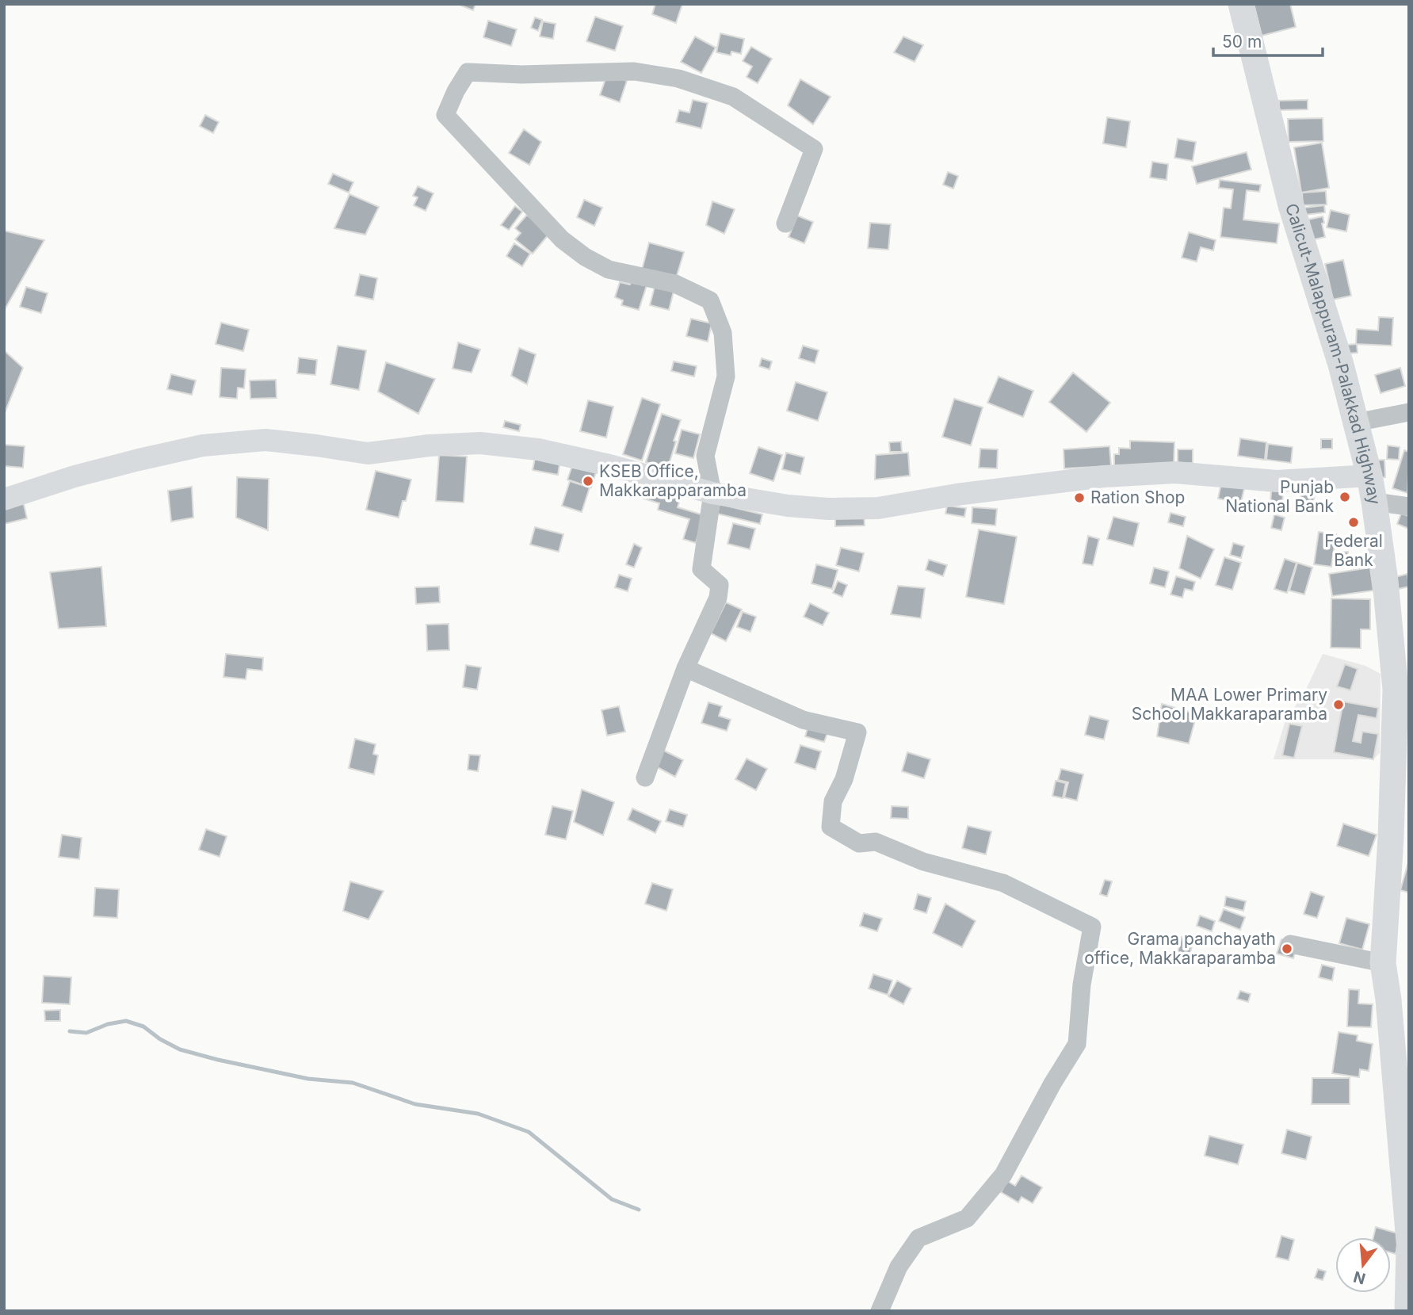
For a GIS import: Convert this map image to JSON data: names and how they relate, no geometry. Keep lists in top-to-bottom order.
{
  "streets": {
    "highway": ["Calicut-Malappuram-Palakkad Highway"]
  },
  "places": [
    "KSEB Office, Makkarapparamba",
    "Punjab National Bank",
    "Ration Shop",
    "Federal Bank",
    "MAA Lower Primary School Makkaraparamba",
    "Grama panchayath office, Makkaraparamba"
  ],
  "scale_bar": "50 m",
  "north": "bottom"
}
